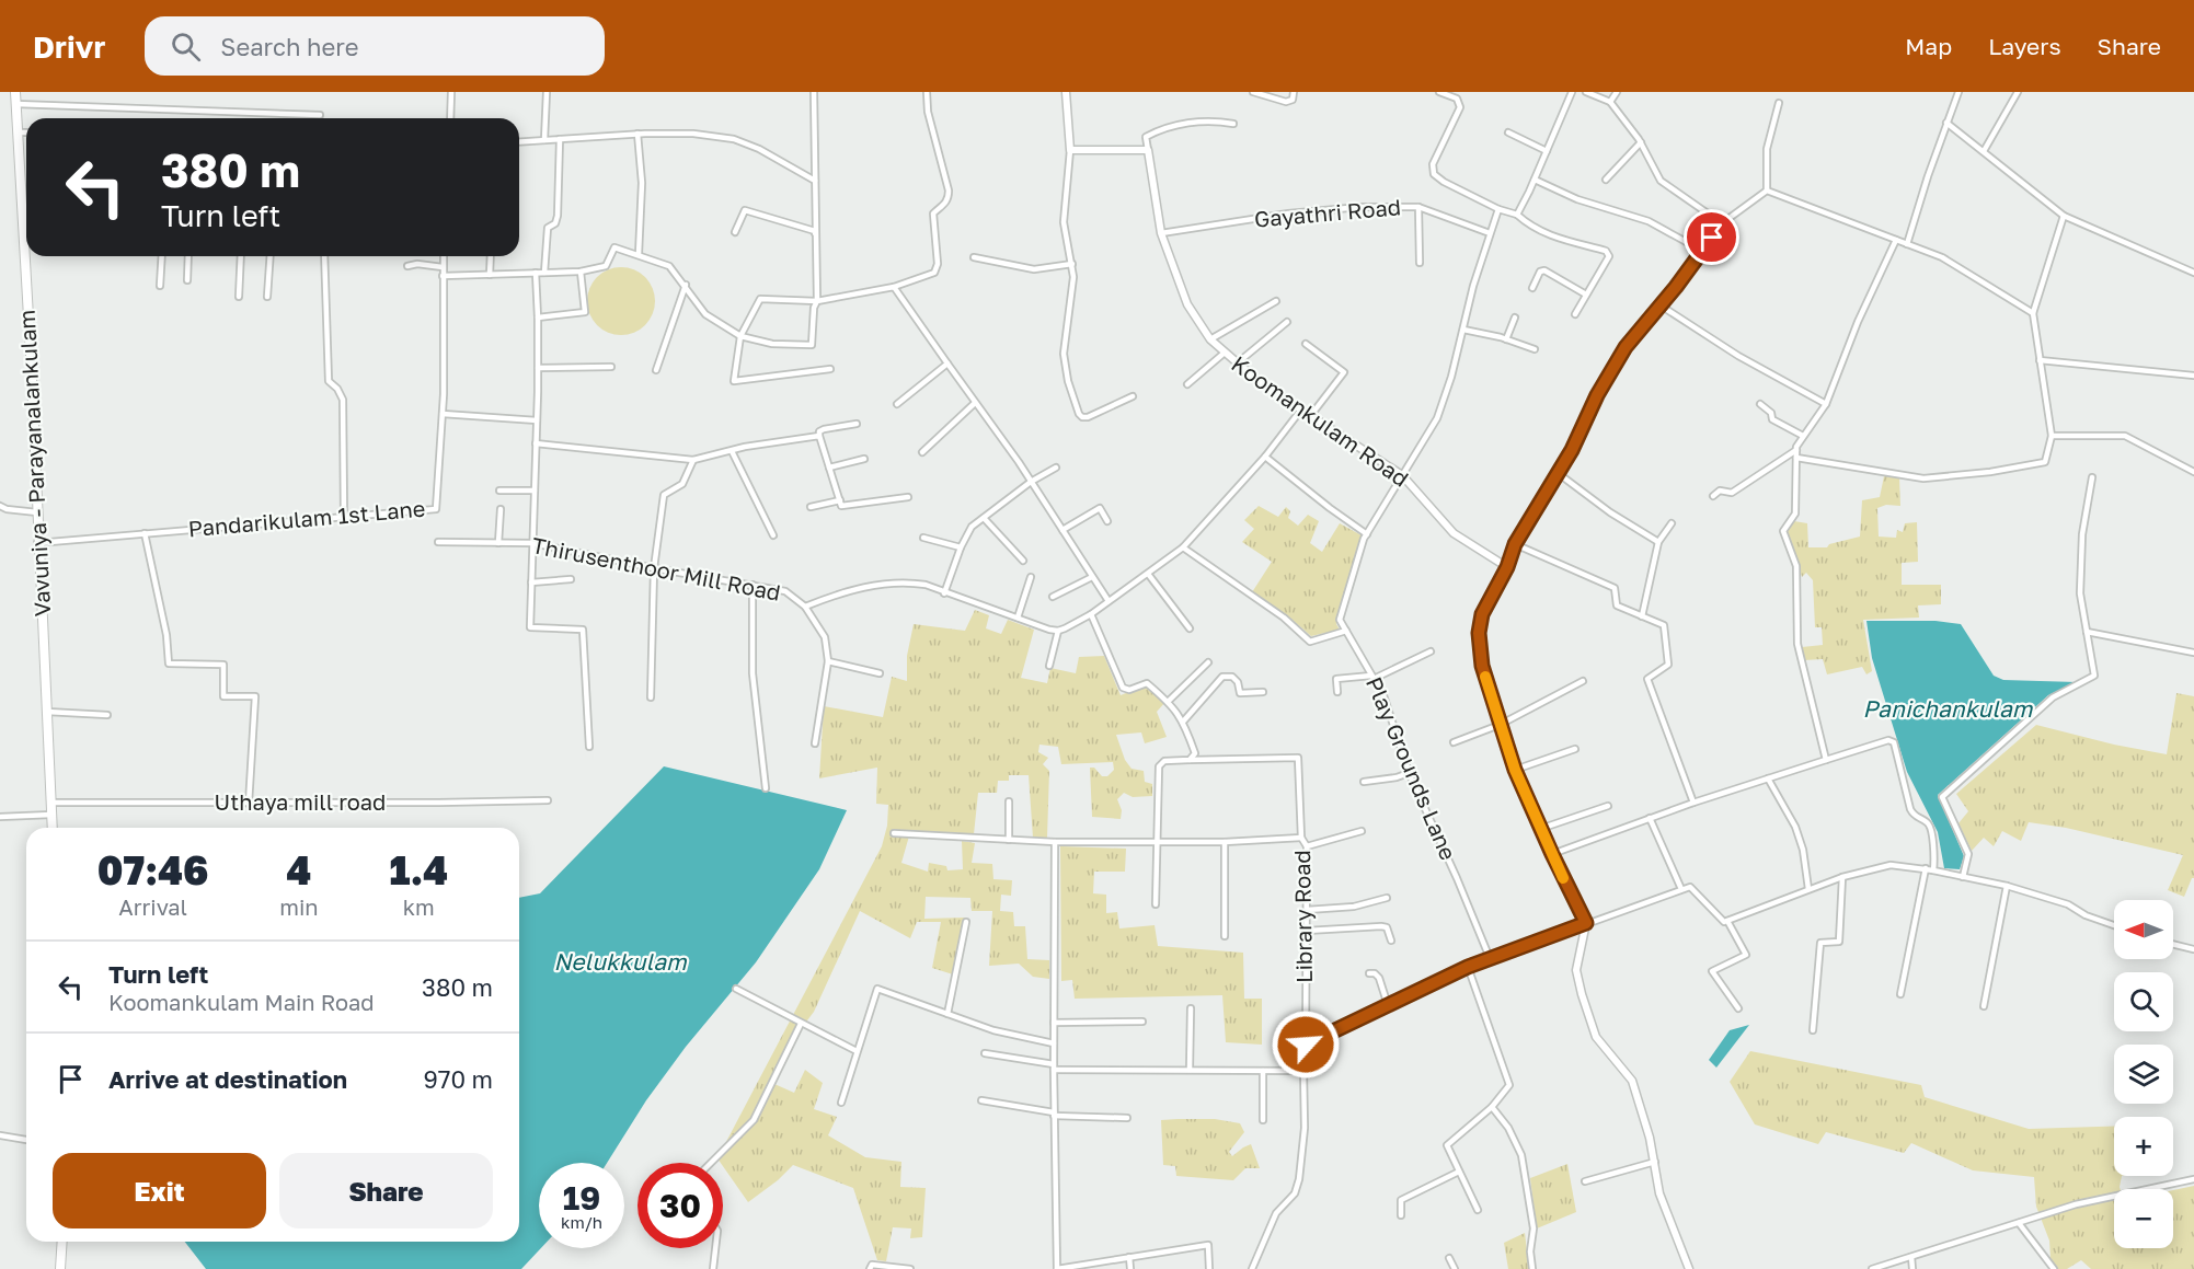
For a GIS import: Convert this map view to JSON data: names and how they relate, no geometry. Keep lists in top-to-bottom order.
{
  "streets": {
    "highway": ["Vavuniya - Parayanalankulam"],
    "street": [
      "Gayathri Road",
      "Koomankulam Road",
      "Pandarikulam 1st Lane",
      "Thirusenthoor Mill Road",
      "Play Grounds Lane",
      "Uthaya mill road",
      "Library Road"
    ]
  },
  "crossings": [
    ["Gayathri Road", "Koomankulam Road"],
    ["Gayathri Road", "Play Grounds Lane"],
    ["Koomankulam Road", "Play Grounds Lane"],
    ["Vavuniya - Parayanalankulam", "Pandarikulam 1st Lane"],
    ["Vavuniya - Parayanalankulam", "Uthaya mill road"]
  ],
  "water": ["Panichankulam", "Nelukkulam"],
  "north": "left",
  "page": {
    "header": "Drivr",
    "search": "Search here",
    "nav": ["Map", "Layers", "Share"],
    "turn": ["380 m", "Turn left"],
    "eta": [
      "07:46",
      "Arrival",
      "4",
      "min",
      "1.4",
      "km"
    ],
    "map_buttons": ["+", "−"],
    "list": [
      {
        "name": "Turn left",
        "note": "Koomankulam Main Road",
        "value": "380 m"
      },
      {
        "name": "Arrive at destination",
        "value": "970 m"
      }
    ],
    "buttons": ["Exit", "Share"],
    "speed": "19 km/h",
    "limit": "30"
  }
}
